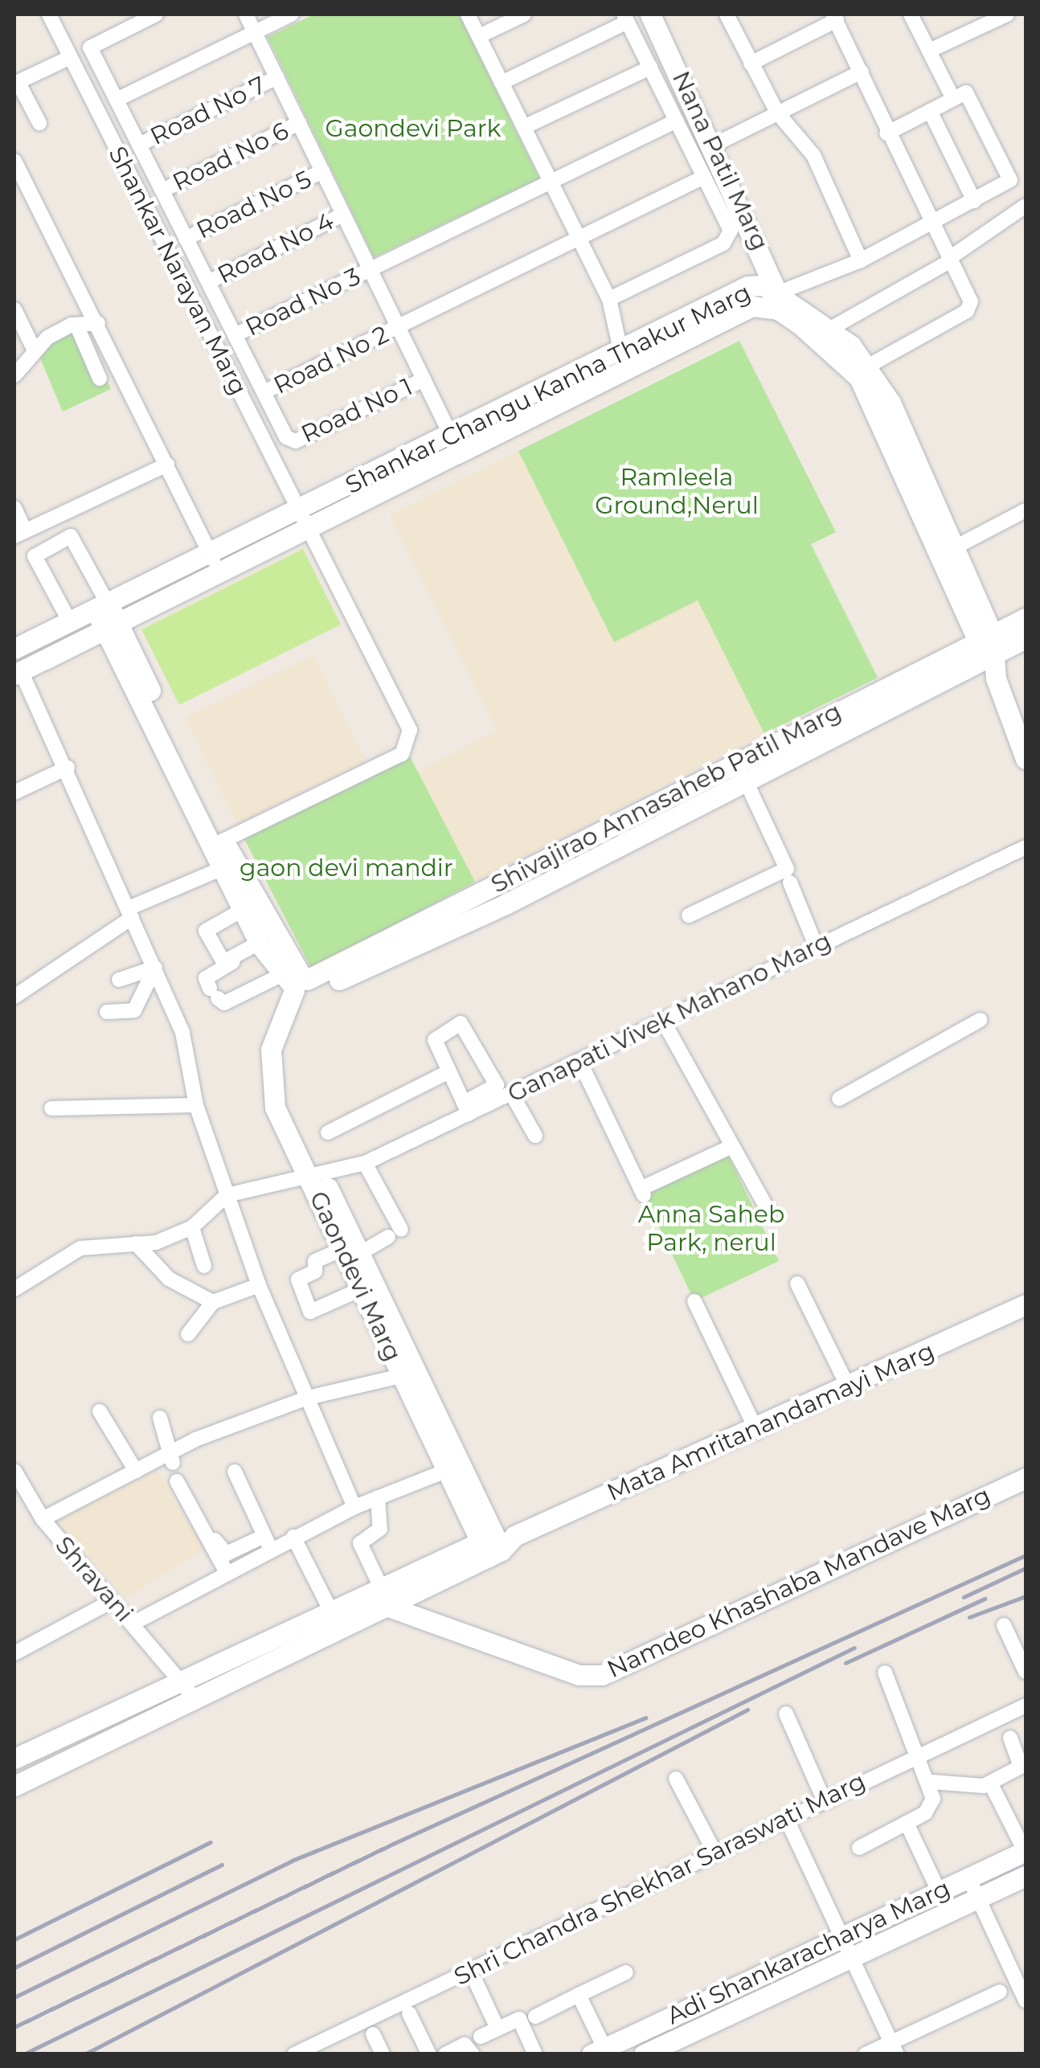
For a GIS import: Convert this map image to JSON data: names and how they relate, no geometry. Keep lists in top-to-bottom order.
{
  "streets": {
    "street": [
      "Road No 7",
      "Road No 6",
      "Nana Patil Marg",
      "Road No 5",
      "Road No 4",
      "Shankar Narayan Marg",
      "Road No 3",
      "Road No 2",
      "Shankar Changu Kanha Thakur Marg",
      "Road No 1",
      "Shivajirao Annasaheb Patil Marg",
      "Ganapati Vivek Mahano Marg",
      "Gaondevi Marg",
      "Mata Amritanandamayi Marg",
      "Shravani",
      "Namdeo Khashaba Mandave Marg",
      "Shri Chandra Shekhar Saraswati Marg",
      "Adi Shankaracharya Marg"
    ]
  },
  "crossings": [
    ["Nana Patil Marg", "Shankar Changu Kanha Thakur Marg"],
    ["Shankar Narayan Marg", "Shankar Changu Kanha Thakur Marg"],
    ["Road No 2", "Road No 1"],
    ["Shankar Changu Kanha Thakur Marg", "Shivajirao Annasaheb Patil Marg"],
    ["Shivajirao Annasaheb Patil Marg", "Gaondevi Marg"],
    ["Ganapati Vivek Mahano Marg", "Gaondevi Marg"],
    ["Gaondevi Marg", "Mata Amritanandamayi Marg"],
    ["Mata Amritanandamayi Marg", "Shravani"],
    ["Mata Amritanandamayi Marg", "Namdeo Khashaba Mandave Marg"]
  ],
  "parks": [
    "Gaondevi Park",
    "Ramleela Ground,Nerul",
    "gaon devi mandir",
    "Anna Saheb Park, nerul"
  ]
}
